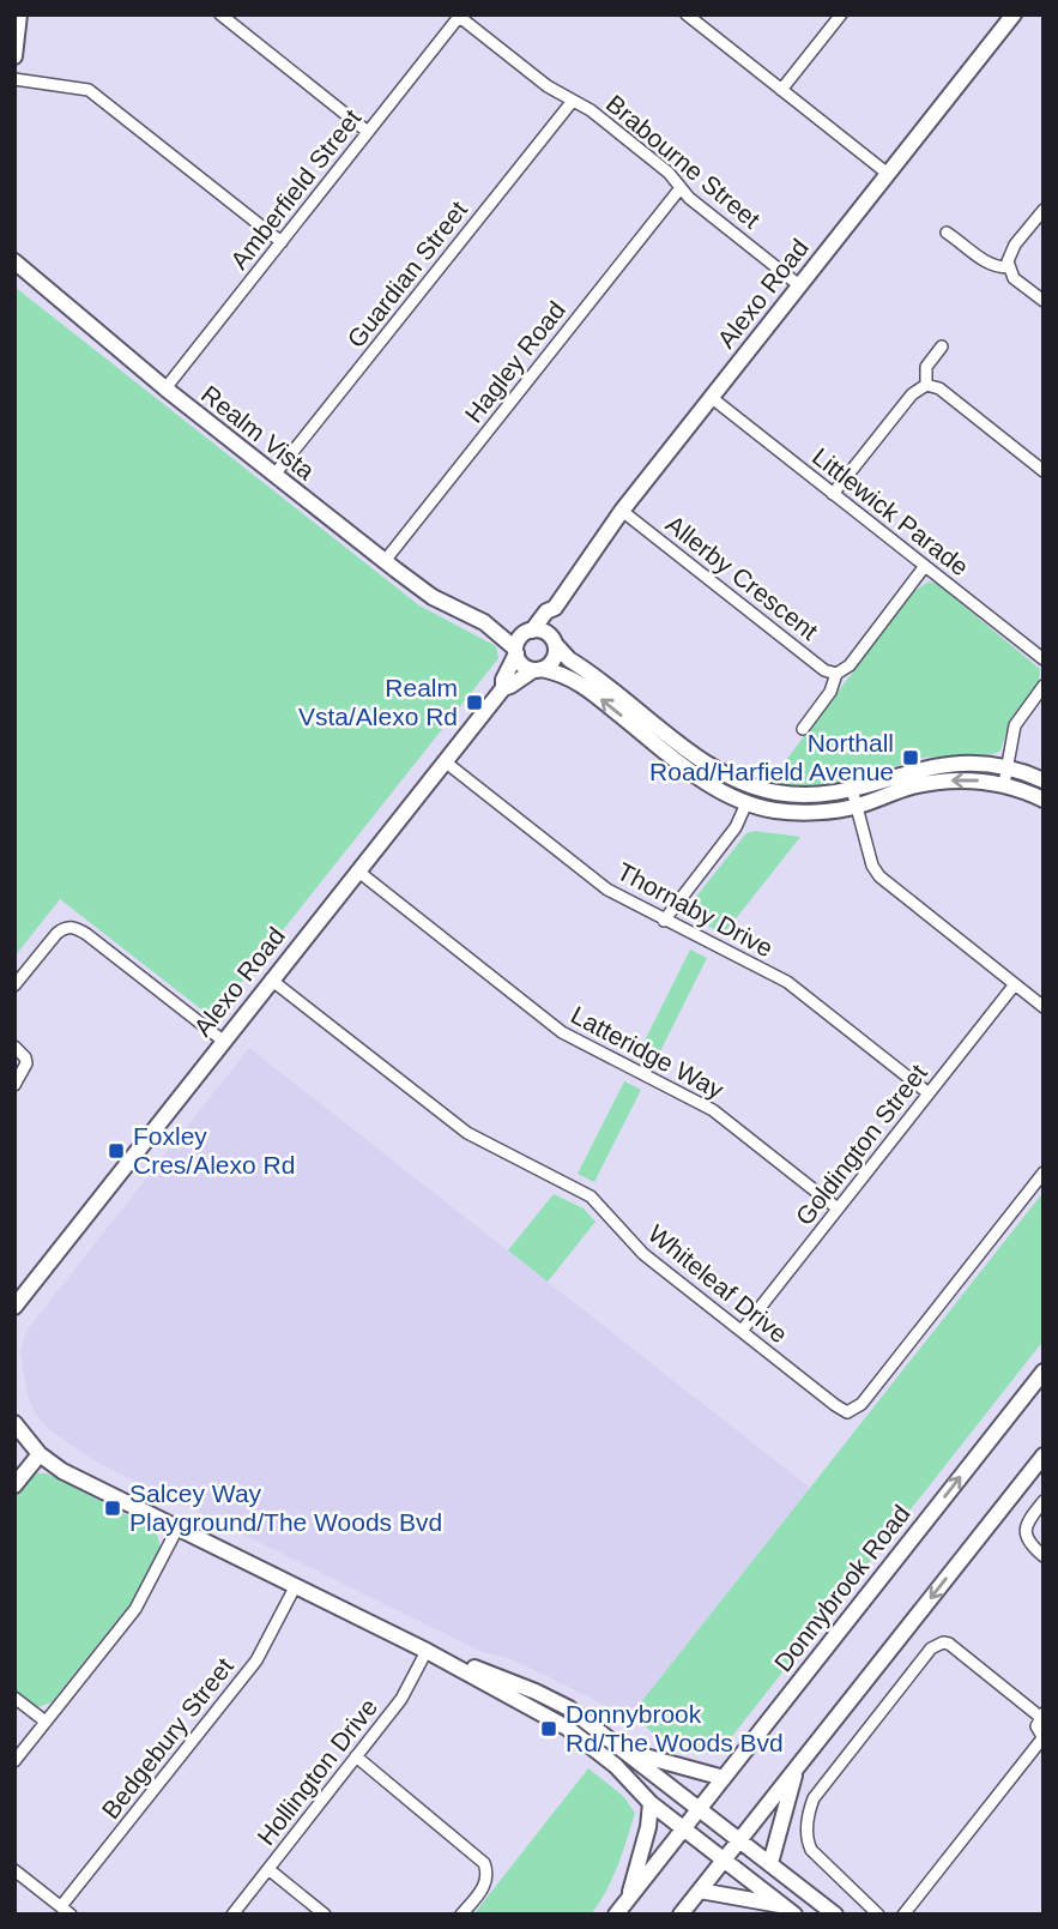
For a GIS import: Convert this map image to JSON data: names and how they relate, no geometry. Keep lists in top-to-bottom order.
{
  "streets": {
    "street": [
      "Brabourne Street",
      "Amberfield Street",
      "Guardian Street",
      "Alexo Road",
      "Hagley Road",
      "Realm Vista",
      "Littlewick Parade",
      "Allerby Crescent",
      "Thornaby Drive",
      "Latteridge Way",
      "Goldington Street",
      "Whiteleaf Drive",
      "Donnybrook Road",
      "Bedgebury Street",
      "Hollington Drive"
    ]
  },
  "crossings": [
    ["Brabourne Street", "Amberfield Street"],
    ["Brabourne Street", "Guardian Street"],
    ["Brabourne Street", "Alexo Road"],
    ["Brabourne Street", "Hagley Road"],
    ["Amberfield Street", "Realm Vista"],
    ["Guardian Street", "Realm Vista"],
    ["Alexo Road", "Realm Vista"],
    ["Alexo Road", "Littlewick Parade"],
    ["Alexo Road", "Allerby Crescent"],
    ["Alexo Road", "Thornaby Drive"],
    ["Alexo Road", "Latteridge Way"],
    ["Alexo Road", "Whiteleaf Drive"],
    ["Hagley Road", "Realm Vista"],
    ["Thornaby Drive", "Goldington Street"],
    ["Latteridge Way", "Goldington Street"],
    ["Goldington Street", "Whiteleaf Drive"]
  ],
  "places": {
    "transit": [
      "Realm Vsta/Alexo Rd",
      "Northall Road/Harfield Avenue",
      "Foxley Cres/Alexo Rd",
      "Salcey Way Playground/The Woods Bvd",
      "Donnybrook Rd/The Woods Bvd"
    ]
  }
}
